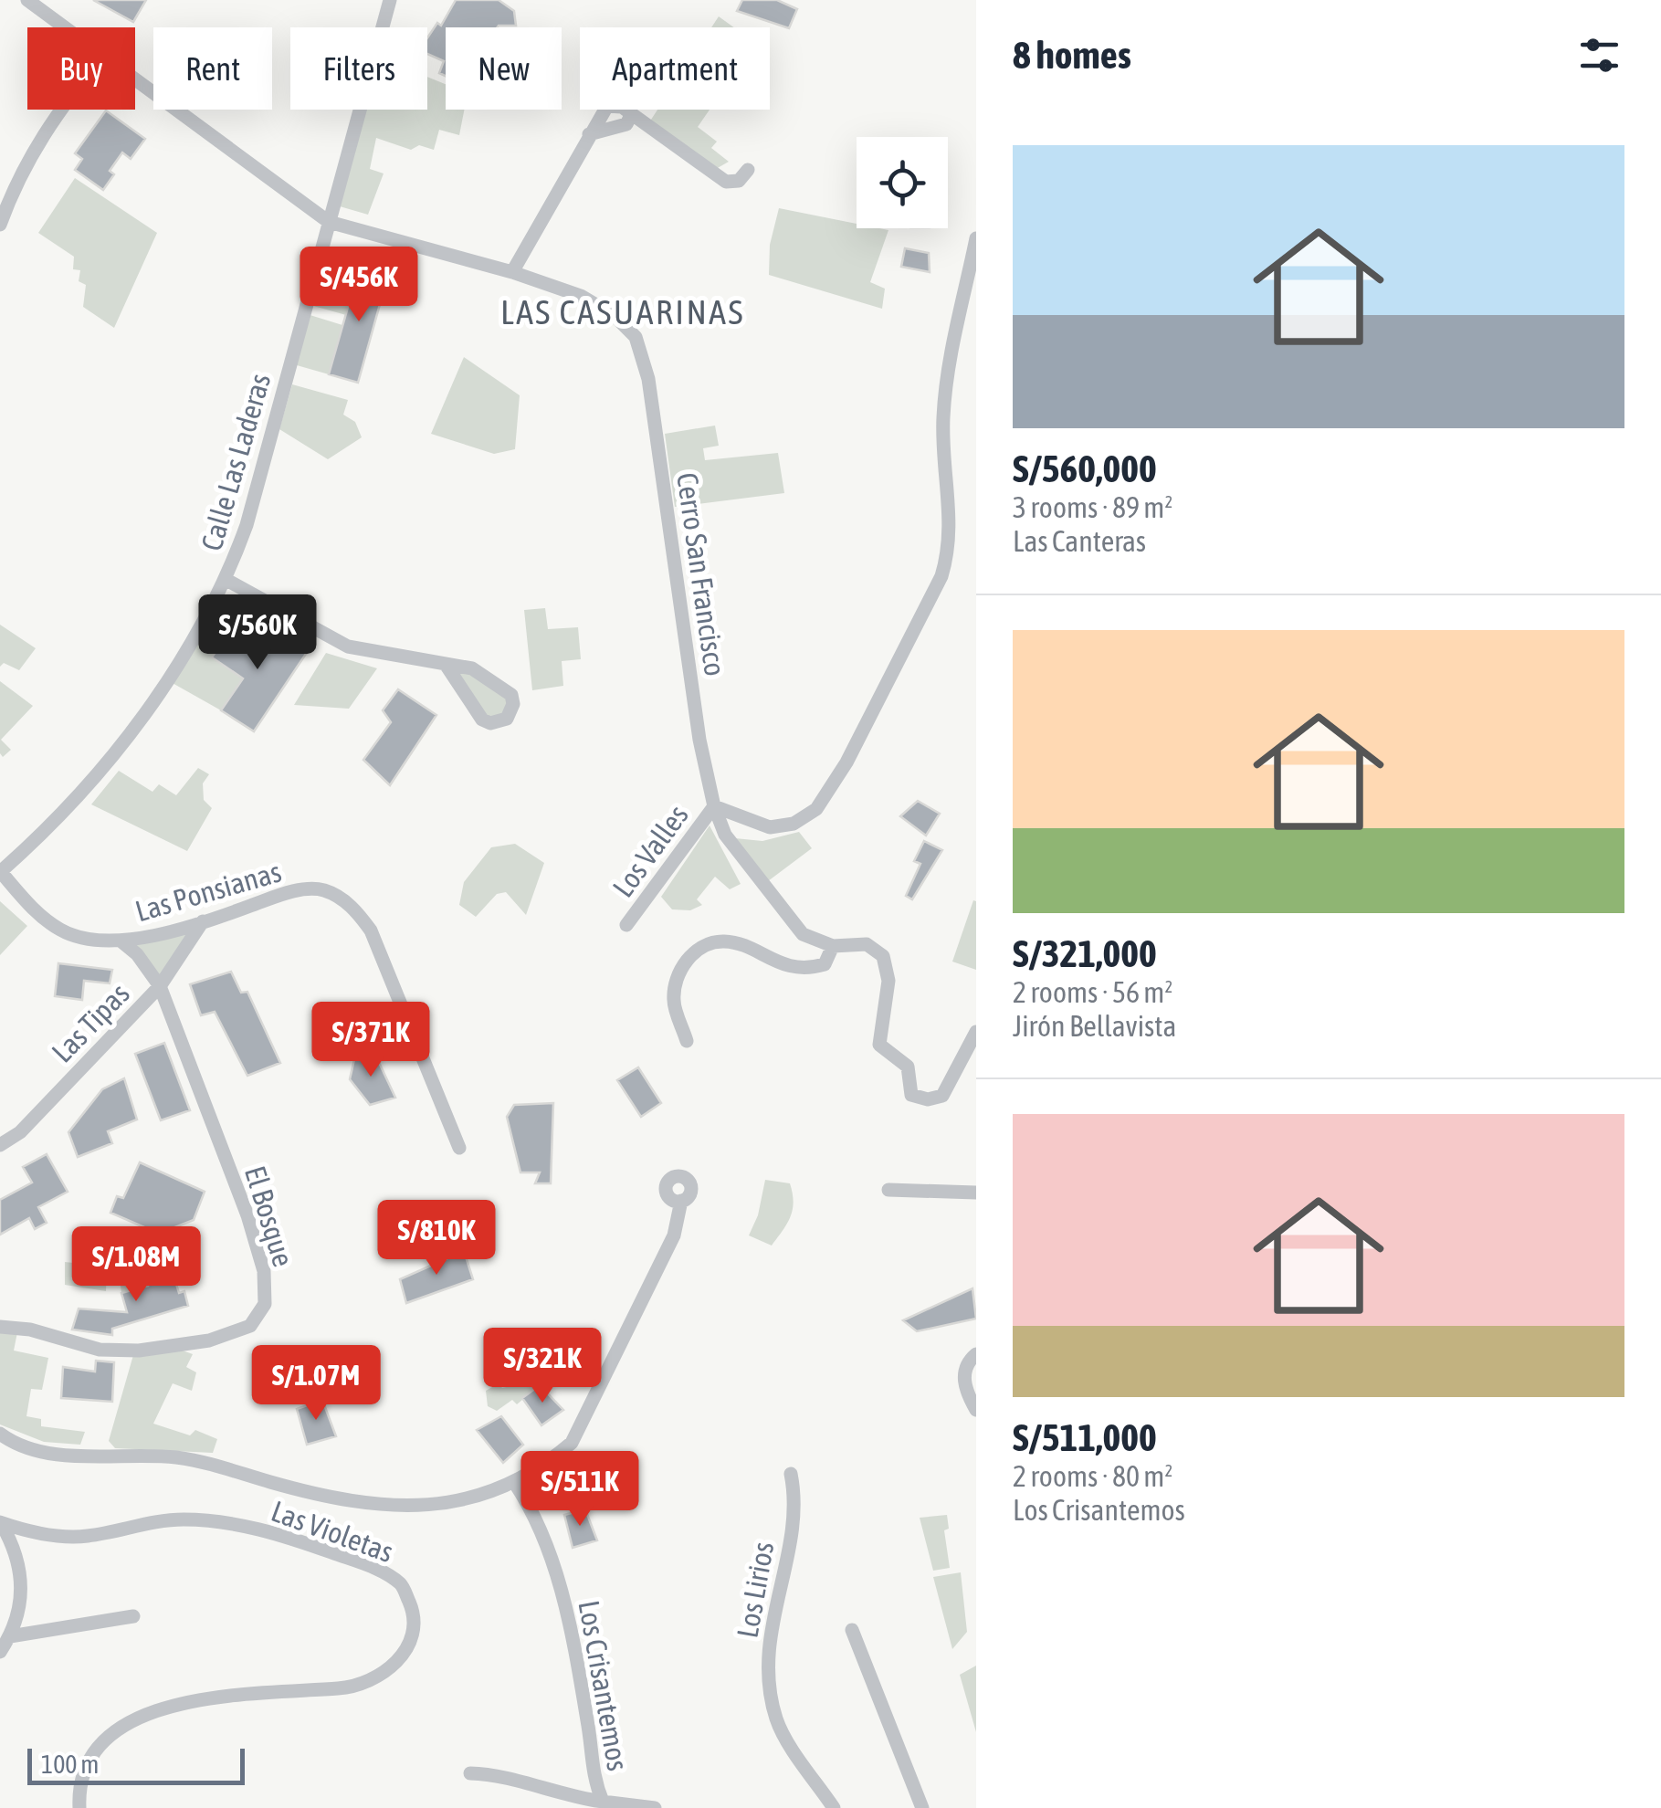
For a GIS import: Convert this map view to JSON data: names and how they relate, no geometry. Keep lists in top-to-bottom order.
{
  "streets": {
    "street": [
      "Calle Las Laderas",
      "Cerro San Francisco",
      "Los Valles",
      "Las Ponsianas",
      "Las Tipas",
      "El Bosque",
      "Las Violetas",
      "Los Lirios",
      "Los Crisantemos"
    ]
  },
  "crossings": [
    ["Calle Las Laderas", "Cerro San Francisco"],
    ["Calle Las Laderas", "Las Ponsianas"],
    ["Cerro San Francisco", "Los Valles"],
    ["Las Ponsianas", "Las Tipas"],
    ["Las Ponsianas", "El Bosque"],
    ["Las Tipas", "El Bosque"]
  ],
  "districts": ["LAS CASUARINAS"],
  "scale_bar": "100 m",
  "page": {
    "heading": "8 homes",
    "chip": [
      "Buy",
      "Rent",
      "Filters",
      "New",
      "Apartment"
    ],
    "list": [
      {
        "name": "S/560,000",
        "note": "3 rooms · 89 m² · Las Canteras"
      },
      {
        "name": "S/321,000",
        "note": "2 rooms · 56 m² · Jirón Bellavista"
      },
      {
        "name": "S/511,000",
        "note": "2 rooms · 80 m² · Los Crisantemos"
      }
    ],
    "price": [
      "S/456K",
      "S/560K",
      "S/371K",
      "S/810K",
      "S/1.08M",
      "S/321K",
      "S/1.07M",
      "S/511K"
    ],
    "scale": "100 m"
  }
}
